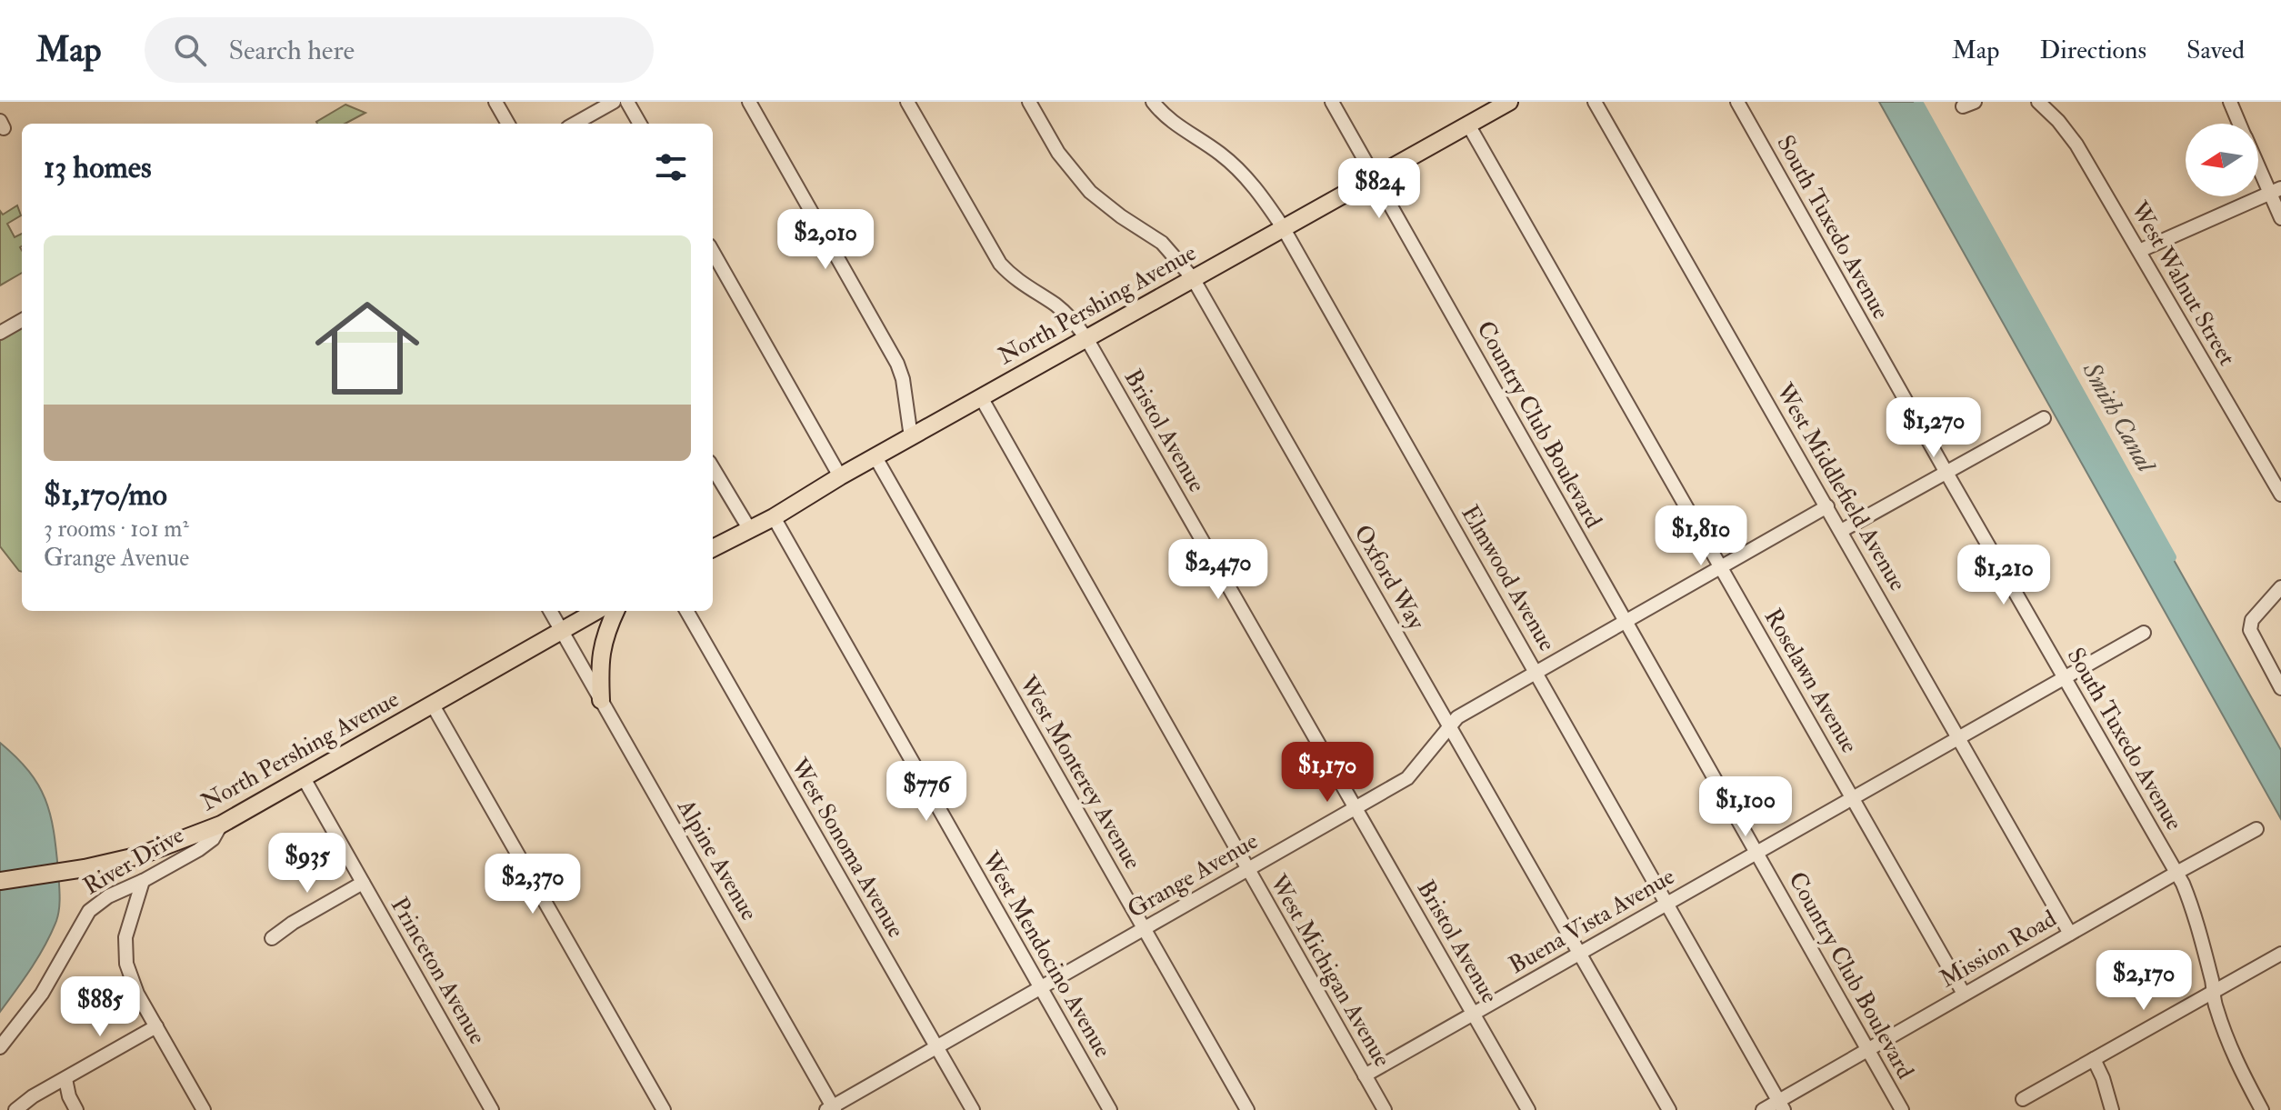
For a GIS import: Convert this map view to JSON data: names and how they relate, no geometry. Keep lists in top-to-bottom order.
{
  "streets": {
    "main road": ["North Pershing Avenue"],
    "street": [
      "South Tuxedo Avenue",
      "West Walnut Street",
      "Country Club Boulevard",
      "Bristol Avenue",
      "West Middlefield Avenue",
      "Oxford Way",
      "Elmwood Avenue",
      "Roselawn Avenue",
      "West Monterey Avenue",
      "West Sonoma Avenue",
      "Alpine Avenue",
      "River Drive",
      "Grange Avenue",
      "Buena Vista Avenue",
      "Mission Road",
      "West Mendocino Avenue",
      "Princeton Avenue",
      "West Michigan Avenue"
    ]
  },
  "crossings": [
    ["South Tuxedo Avenue", "Buena Vista Avenue"],
    ["South Tuxedo Avenue", "Mission Road"],
    ["North Pershing Avenue", "Country Club Boulevard"],
    ["North Pershing Avenue", "Bristol Avenue"],
    ["North Pershing Avenue", "Oxford Way"],
    ["North Pershing Avenue", "Elmwood Avenue"],
    ["North Pershing Avenue", "Roselawn Avenue"],
    ["North Pershing Avenue", "West Monterey Avenue"],
    ["North Pershing Avenue", "Alpine Avenue"],
    ["North Pershing Avenue", "River Drive"],
    ["North Pershing Avenue", "West Mendocino Avenue"],
    ["North Pershing Avenue", "Princeton Avenue"],
    ["North Pershing Avenue", "West Michigan Avenue"],
    ["Country Club Boulevard", "Grange Avenue"],
    ["Country Club Boulevard", "Buena Vista Avenue"],
    ["Country Club Boulevard", "Mission Road"],
    ["Bristol Avenue", "Grange Avenue"],
    ["Bristol Avenue", "Buena Vista Avenue"],
    ["West Middlefield Avenue", "Grange Avenue"],
    ["West Middlefield Avenue", "Buena Vista Avenue"],
    ["West Middlefield Avenue", "Mission Road"],
    ["Oxford Way", "Grange Avenue"],
    ["Oxford Way", "Buena Vista Avenue"],
    ["Elmwood Avenue", "Grange Avenue"],
    ["Elmwood Avenue", "Buena Vista Avenue"],
    ["Elmwood Avenue", "Mission Road"],
    ["Roselawn Avenue", "Grange Avenue"],
    ["Roselawn Avenue", "Buena Vista Avenue"],
    ["Roselawn Avenue", "Mission Road"],
    ["West Monterey Avenue", "Grange Avenue"],
    ["West Sonoma Avenue", "Grange Avenue"],
    ["Alpine Avenue", "Grange Avenue"],
    ["Grange Avenue", "West Mendocino Avenue"],
    ["Grange Avenue", "West Michigan Avenue"],
    ["Buena Vista Avenue", "West Michigan Avenue"]
  ],
  "water": ["Smith Canal"],
  "north": "left",
  "page": {
    "header": "Map",
    "search": "Search here",
    "nav": ["Map", "Directions", "Saved"],
    "heading": "13 homes",
    "price": [
      "$824",
      "$2,010",
      "$1,270",
      "$1,810",
      "$2,470",
      "$1,210",
      "$1,170",
      "$776",
      "$1,100",
      "$935",
      "$2,370",
      "$2,170",
      "$885"
    ],
    "list": [
      {
        "name": "$1,170/mo",
        "note": "3 rooms · 101 m² · Grange Avenue"
      }
    ]
  }
}
